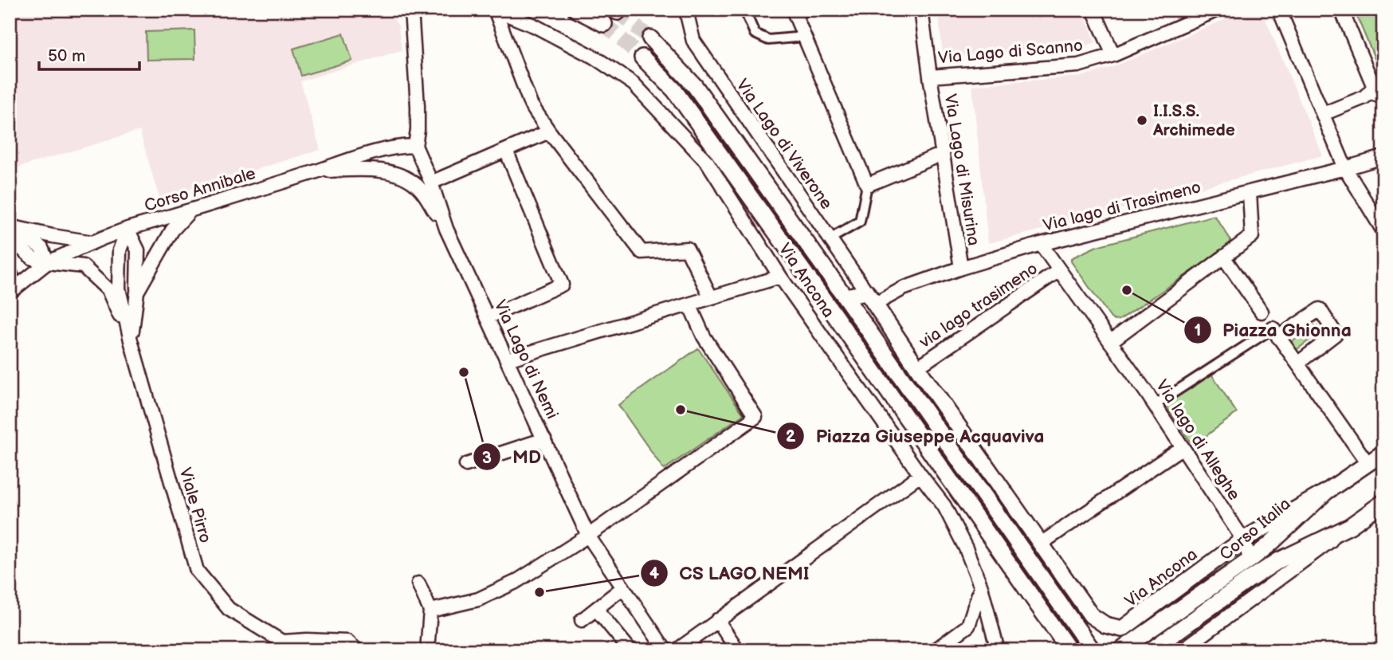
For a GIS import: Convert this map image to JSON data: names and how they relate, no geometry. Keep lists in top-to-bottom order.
{
  "streets": {
    "street": [
      "Via Lago di Scanno",
      "Via Lago di Viverone",
      "Via Lago di Misurina",
      "Corso Annibale",
      "Via lago di Trasimeno",
      "Via Ancona",
      "via lago trasimeno",
      "Via Lago di Nemi",
      "Via lago di Alleghe",
      "Viale Pirro",
      "Corso Italia"
    ]
  },
  "crossings": [
    ["Via Lago di Scanno", "Via Lago di Misurina"],
    ["Via Lago di Viverone", "Via lago di Trasimeno"],
    ["Via Lago di Viverone", "Via Ancona"],
    ["Via Lago di Misurina", "Via lago di Trasimeno"],
    ["Corso Annibale", "Viale Pirro"],
    ["Via lago di Trasimeno", "Via Ancona"],
    ["Via Ancona", "via lago trasimeno"],
    ["Via Ancona", "Via lago di Alleghe"],
    ["Via Ancona", "Corso Italia"],
    ["via lago trasimeno", "Via lago di Alleghe"],
    ["Via lago di Alleghe", "Corso Italia"]
  ],
  "places": [
    "I.I.S.S. Archimede",
    "Piazza Ghionna",
    "MD",
    "Piazza Giuseppe Acquaviva",
    "CS LAGO NEMI"
  ],
  "scale_bar": "50 m"
}
